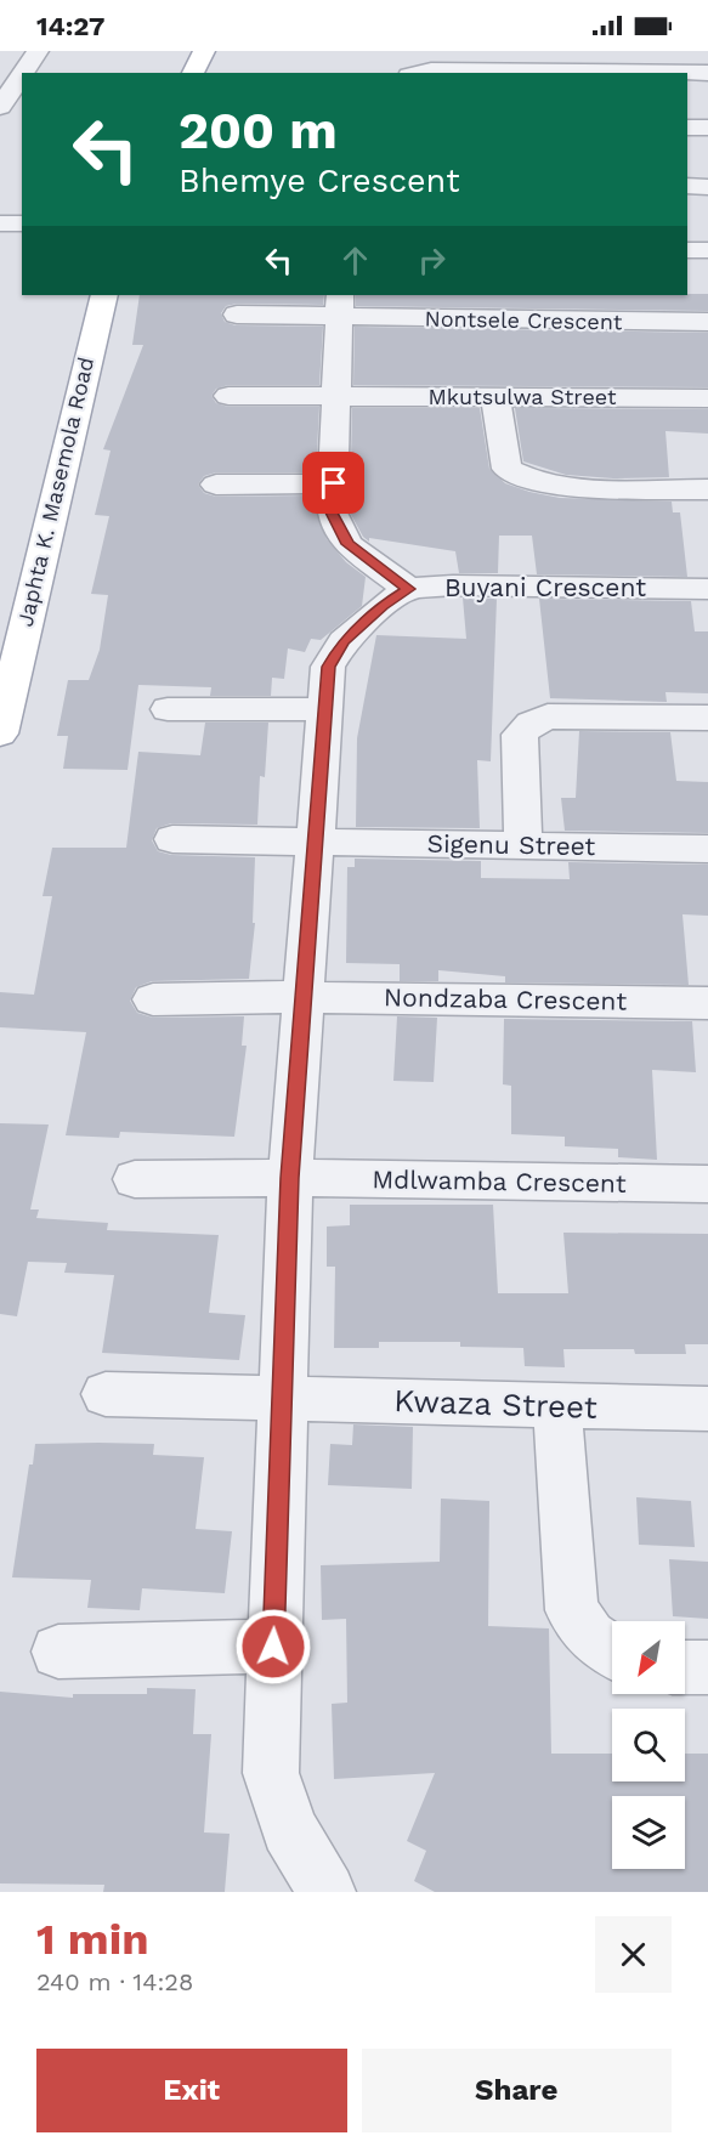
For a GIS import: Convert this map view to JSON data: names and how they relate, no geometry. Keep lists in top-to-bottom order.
{
  "streets": {
    "main road": ["Japhta K. Masemola Road"],
    "street": [
      "Nontsele Crescent",
      "Mkutsulwa Street",
      "Buyani Crescent",
      "Sigenu Street",
      "Nondzaba Crescent",
      "Mdlwamba Crescent",
      "Kwaza Street"
    ]
  },
  "crossings": [
    ["Buyani Crescent", "Sigenu Street"],
    ["Buyani Crescent", "Nondzaba Crescent"],
    ["Buyani Crescent", "Mdlwamba Crescent"],
    ["Buyani Crescent", "Kwaza Street"]
  ],
  "north": "bottom left",
  "page": {
    "status": "14:27",
    "turn": ["200 m", "Bhemye Crescent"],
    "heading": ["1 min", "240 m · 14:28"],
    "buttons": ["Exit", "Share"]
  }
}
